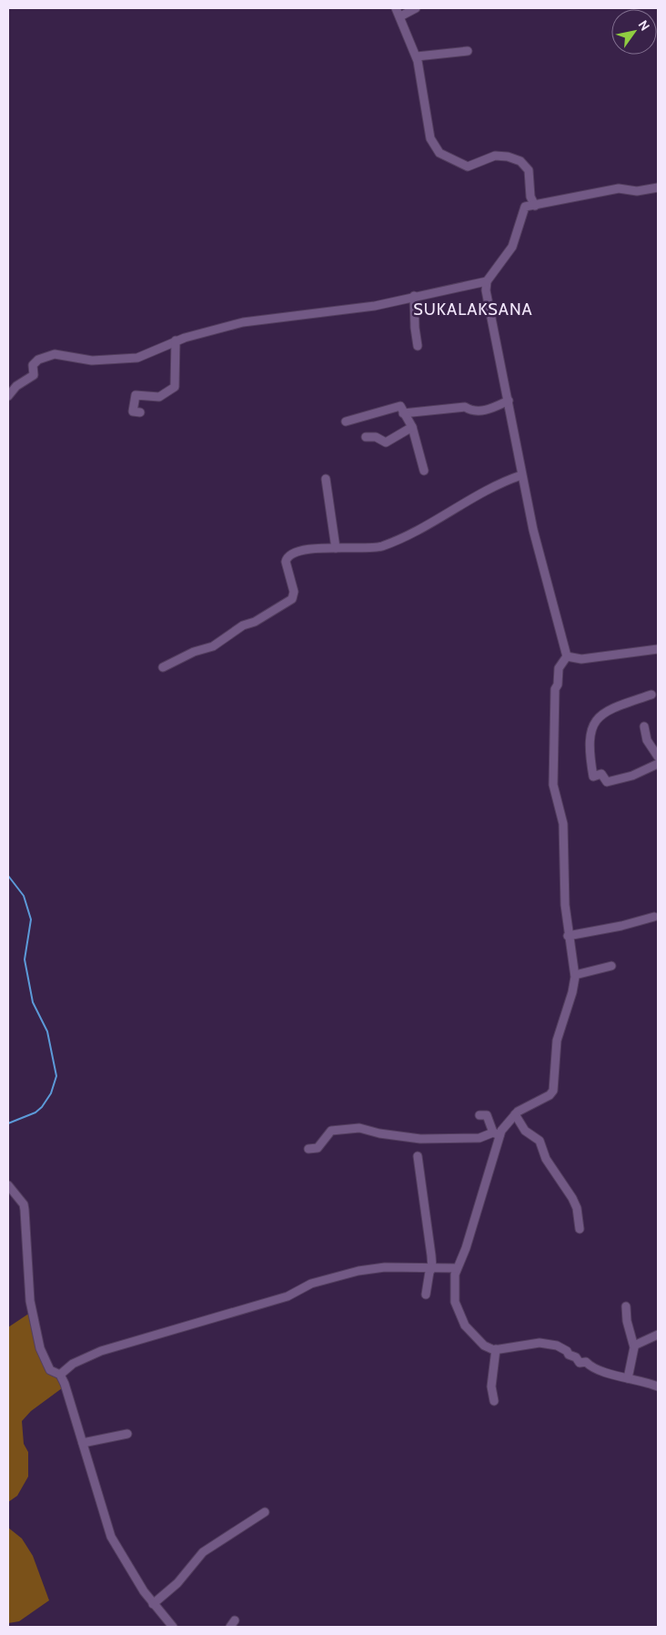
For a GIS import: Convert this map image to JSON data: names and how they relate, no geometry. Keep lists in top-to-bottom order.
{
  "districts": ["SUKALAKSANA"],
  "north": "top right"
}
